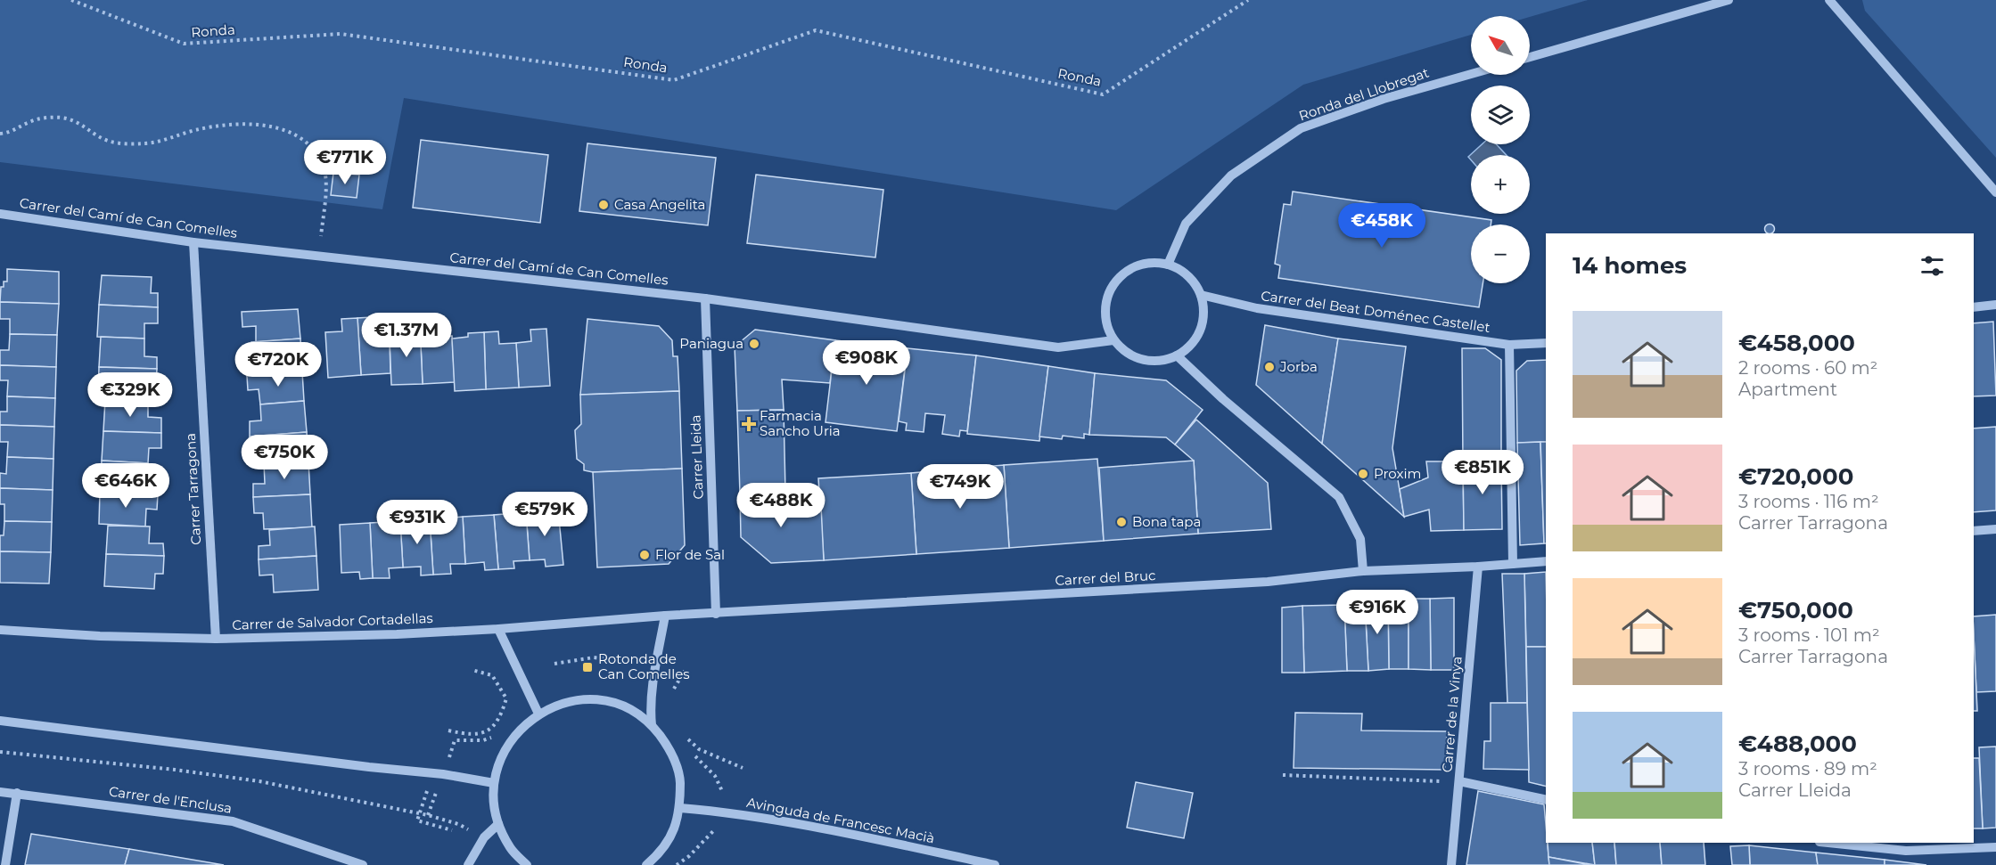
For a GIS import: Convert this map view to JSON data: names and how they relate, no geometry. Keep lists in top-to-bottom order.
{
  "streets": {
    "street": [
      "Ronda del Llobregat",
      "Carrer del Camí de Can Comelles",
      "Carrer del Beat Doménec Castellet",
      "Carrer Lleida",
      "Carrer Tarragona",
      "Carrer del Bruc",
      "Carrer de Salvador Cortadellas",
      "Carrer de la Vinya",
      "Carrer de l'Enclusa",
      "Avinguda de Francesc Macià"
    ],
    "path": ["Ronda"]
  },
  "crossings": [
    ["Ronda del Llobregat", "Carrer del Camí de Can Comelles"],
    ["Ronda del Llobregat", "Carrer del Beat Doménec Castellet"],
    ["Carrer del Camí de Can Comelles", "Carrer del Beat Doménec Castellet"],
    ["Carrer del Camí de Can Comelles", "Carrer Lleida"],
    ["Carrer del Camí de Can Comelles", "Carrer Tarragona"],
    ["Carrer Lleida", "Carrer del Bruc"],
    ["Carrer Tarragona", "Carrer de Salvador Cortadellas"],
    ["Carrer del Bruc", "Carrer de Salvador Cortadellas"],
    ["Carrer del Bruc", "Carrer de la Vinya"]
  ],
  "places": {
    "other": [
      "Casa Angelita",
      "Paniagua",
      "Jorba",
      "Proxim",
      "Bona tapa",
      "Flor de Sal"
    ],
    "health": ["Farmacia Sancho Uria"],
    "transit": ["Rotonda de Can Comelles"]
  },
  "north": "top left",
  "page": {
    "map_buttons": ["+", "−"],
    "price": [
      "€771K",
      "€458K",
      "€1.37M",
      "€908K",
      "€720K",
      "€329K",
      "€750K",
      "€851K",
      "€646K",
      "€749K",
      "€488K",
      "€579K",
      "€931K",
      "€916K"
    ],
    "heading": "14 homes",
    "list": [
      {
        "name": "€458,000",
        "note": "2 rooms · 60 m² · Apartment"
      },
      {
        "name": "€720,000",
        "note": "3 rooms · 116 m² · Carrer Tarragona"
      },
      {
        "name": "€750,000",
        "note": "3 rooms · 101 m² · Carrer Tarragona"
      },
      {
        "name": "€488,000",
        "note": "3 rooms · 89 m² · Carrer Lleida"
      }
    ]
  }
}
